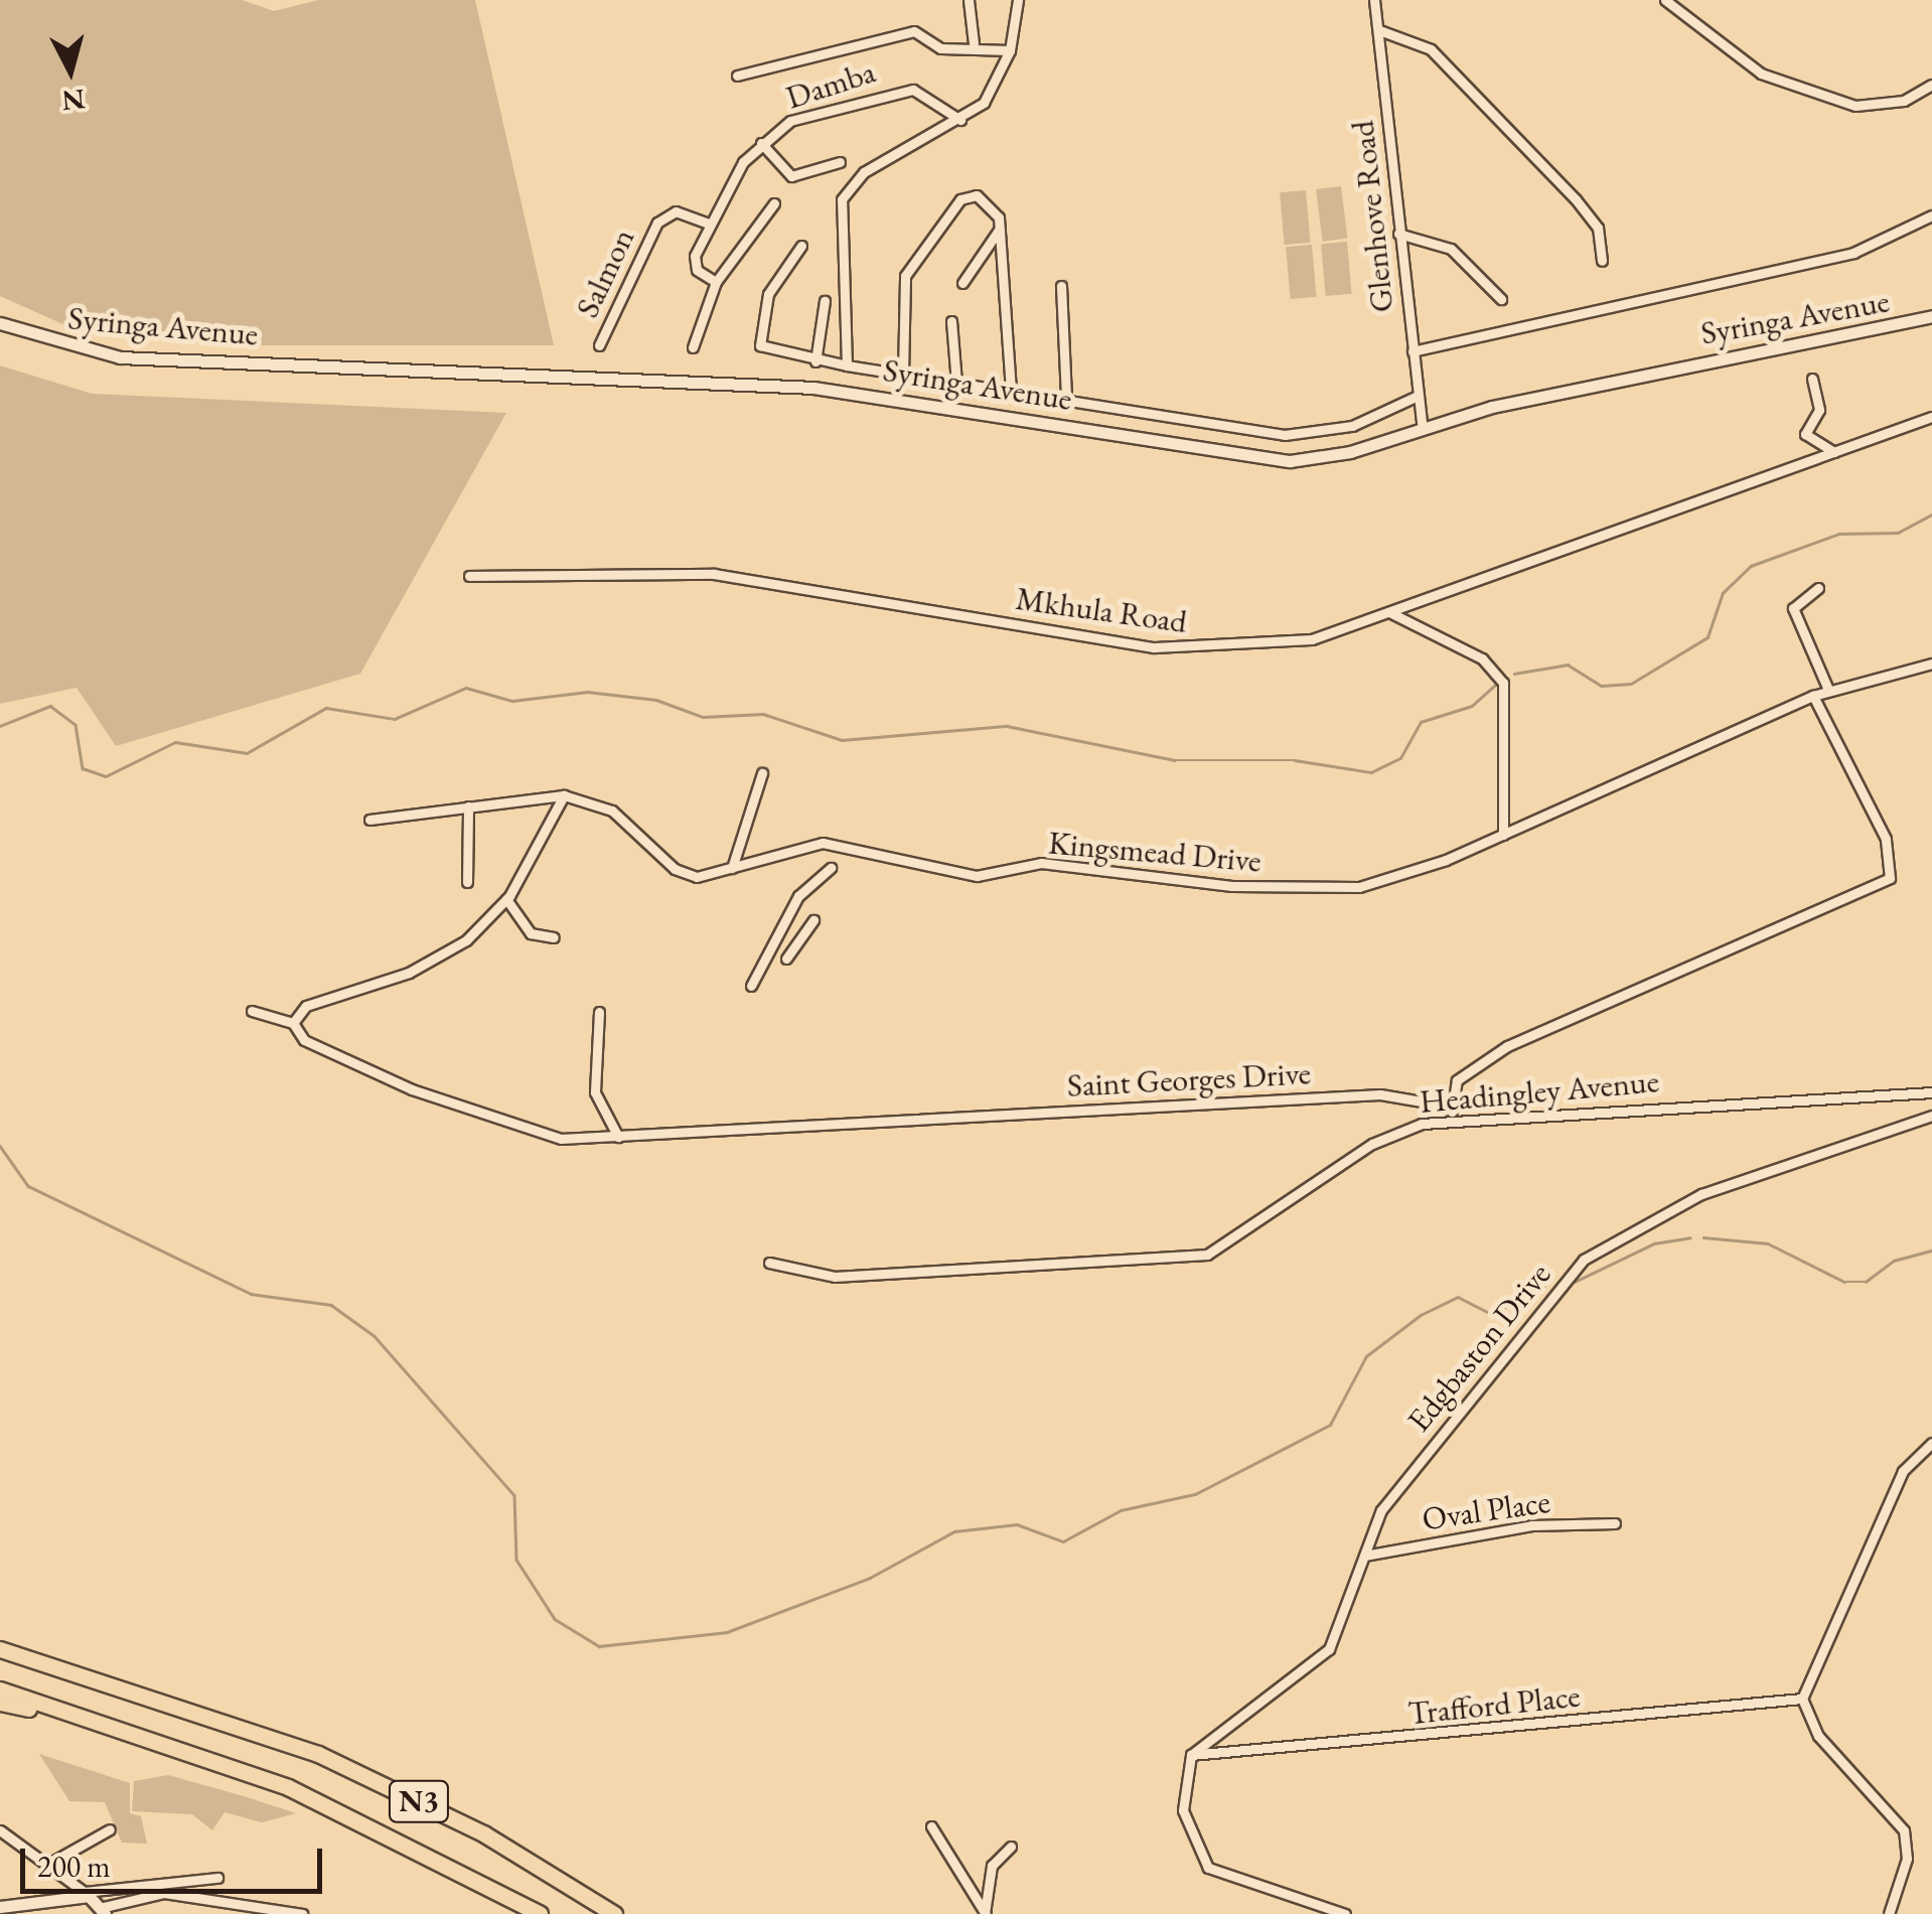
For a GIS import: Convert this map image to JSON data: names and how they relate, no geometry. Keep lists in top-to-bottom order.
{
  "streets": {
    "highway": ["N3"],
    "street": [
      "Damba",
      "Glenhove Road",
      "Salmon",
      "Syringa Avenue",
      "Mkhula Road",
      "Kingsmead Drive",
      "Saint Georges Drive",
      "Headingley Avenue",
      "Edgbaston Drive",
      "Oval Place",
      "Trafford Place"
    ]
  },
  "crossings": [
    ["Damba", "Salmon"],
    ["Glenhove Road", "Syringa Avenue"],
    ["Edgbaston Drive", "Oval Place"],
    ["Edgbaston Drive", "Trafford Place"]
  ],
  "scale_bar": "200 m",
  "north": "bottom"
}
